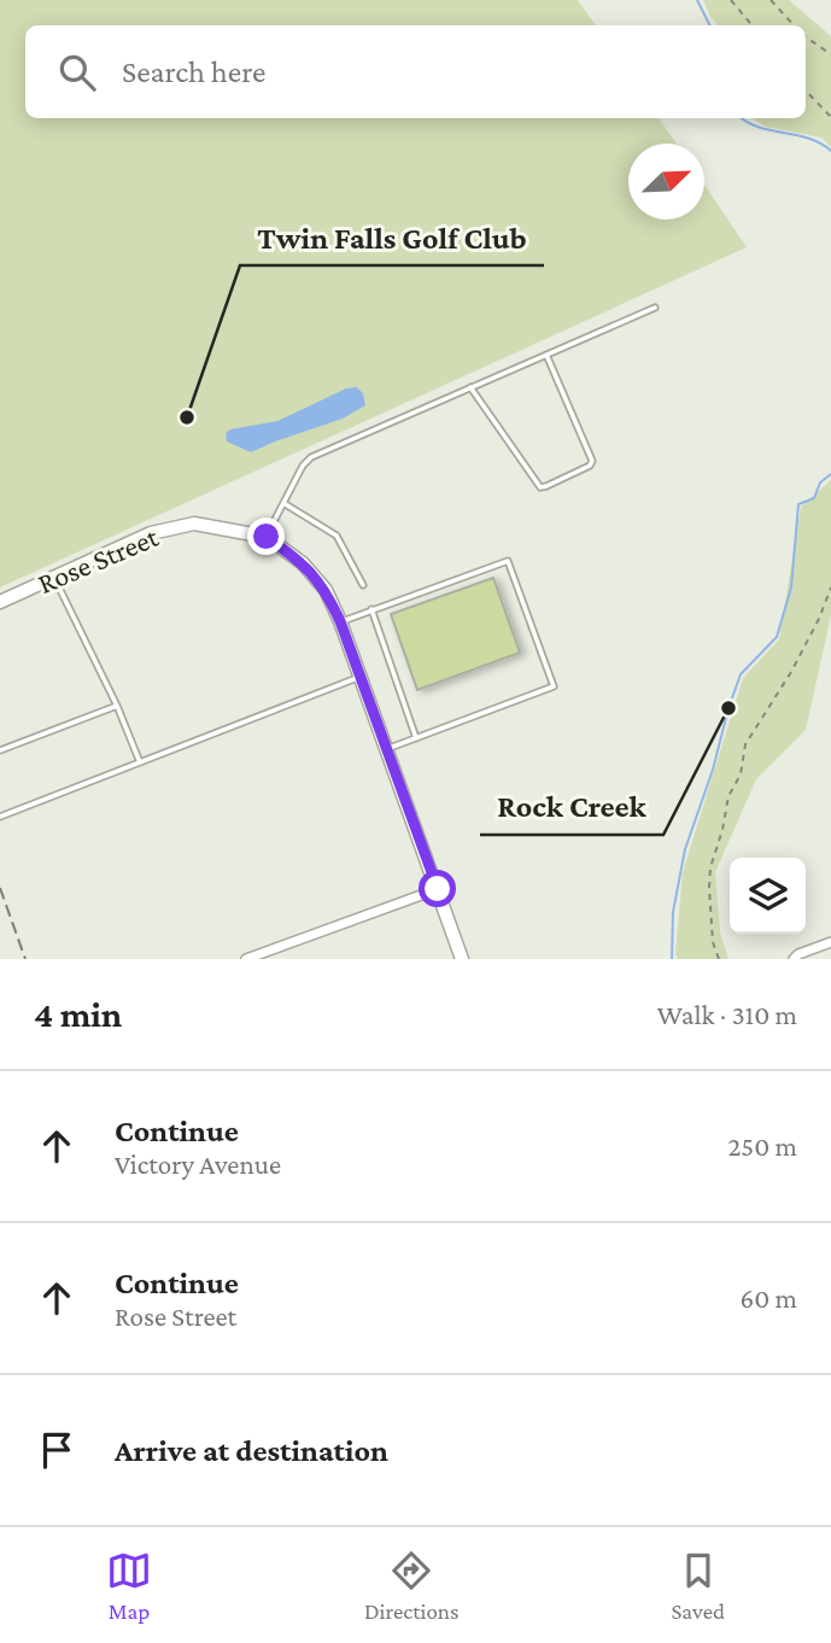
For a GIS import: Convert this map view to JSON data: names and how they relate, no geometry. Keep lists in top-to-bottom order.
{
  "streets": {
    "street": ["Rose Street"]
  },
  "places": ["Twin Falls Golf Club", "Rock Creek"],
  "north": "top right",
  "page": {
    "search": "Search here",
    "heading": ["4 min", "Walk · 310 m"],
    "list": [
      ["Continue", "Victory Avenue", "250 m"],
      ["Continue", "Rose Street", "60 m"],
      "Arrive at destination"
    ],
    "nav": ["Map", "Directions", "Saved"]
  }
}
